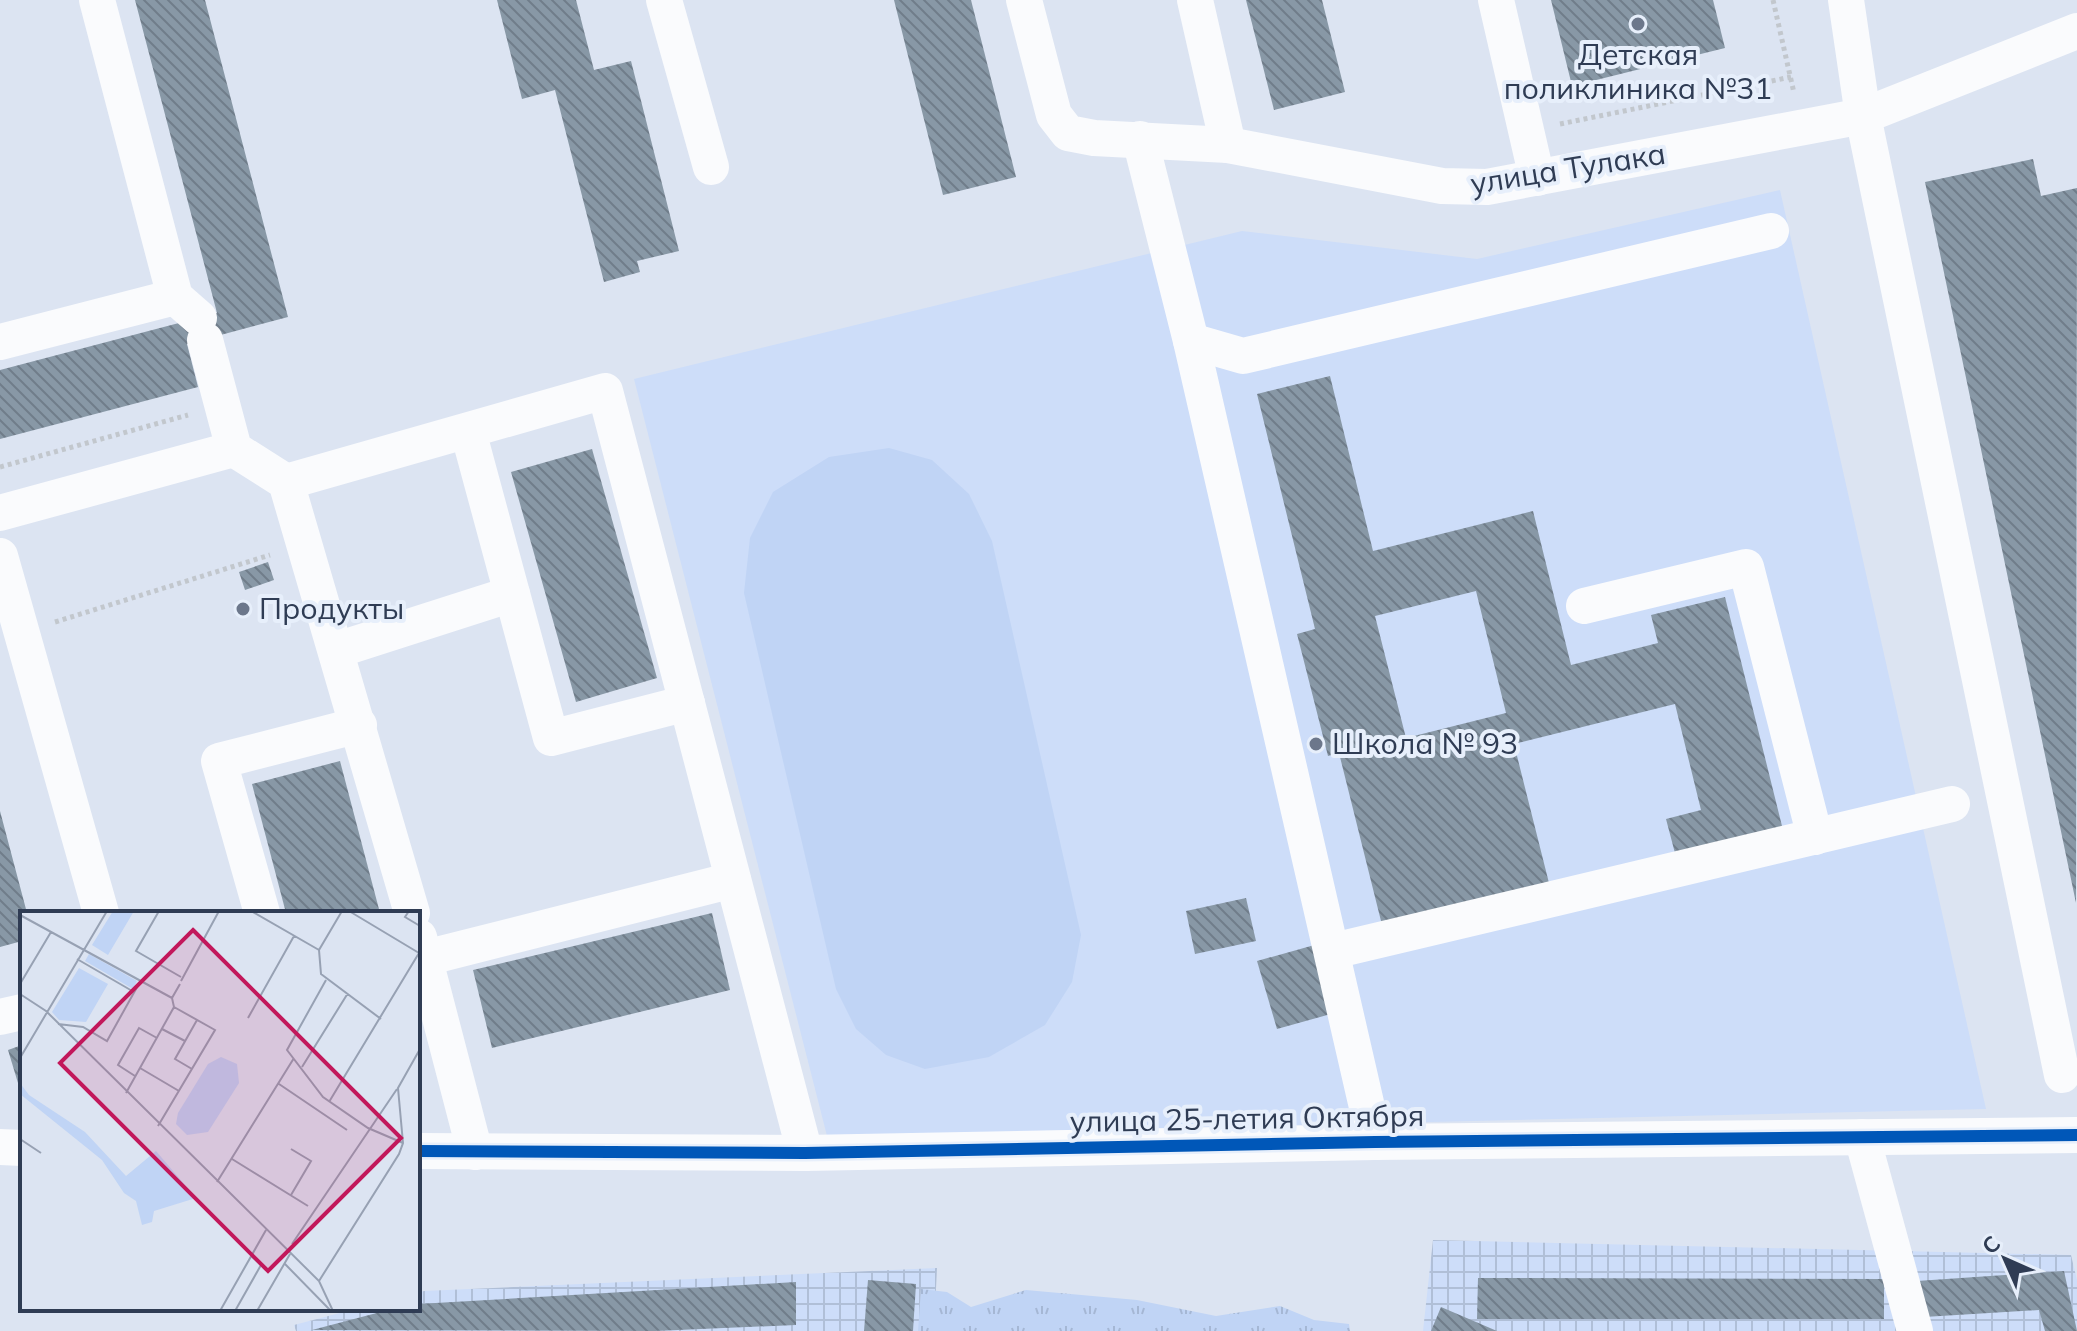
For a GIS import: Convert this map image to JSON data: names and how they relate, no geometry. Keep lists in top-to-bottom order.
{
  "streets": {
    "street": ["улица Тулака", "улица 25-летия Октября"]
  },
  "places": ["Детская поликлиника №31", "Продукты", "Школа № 93"],
  "north": "top left"
}
